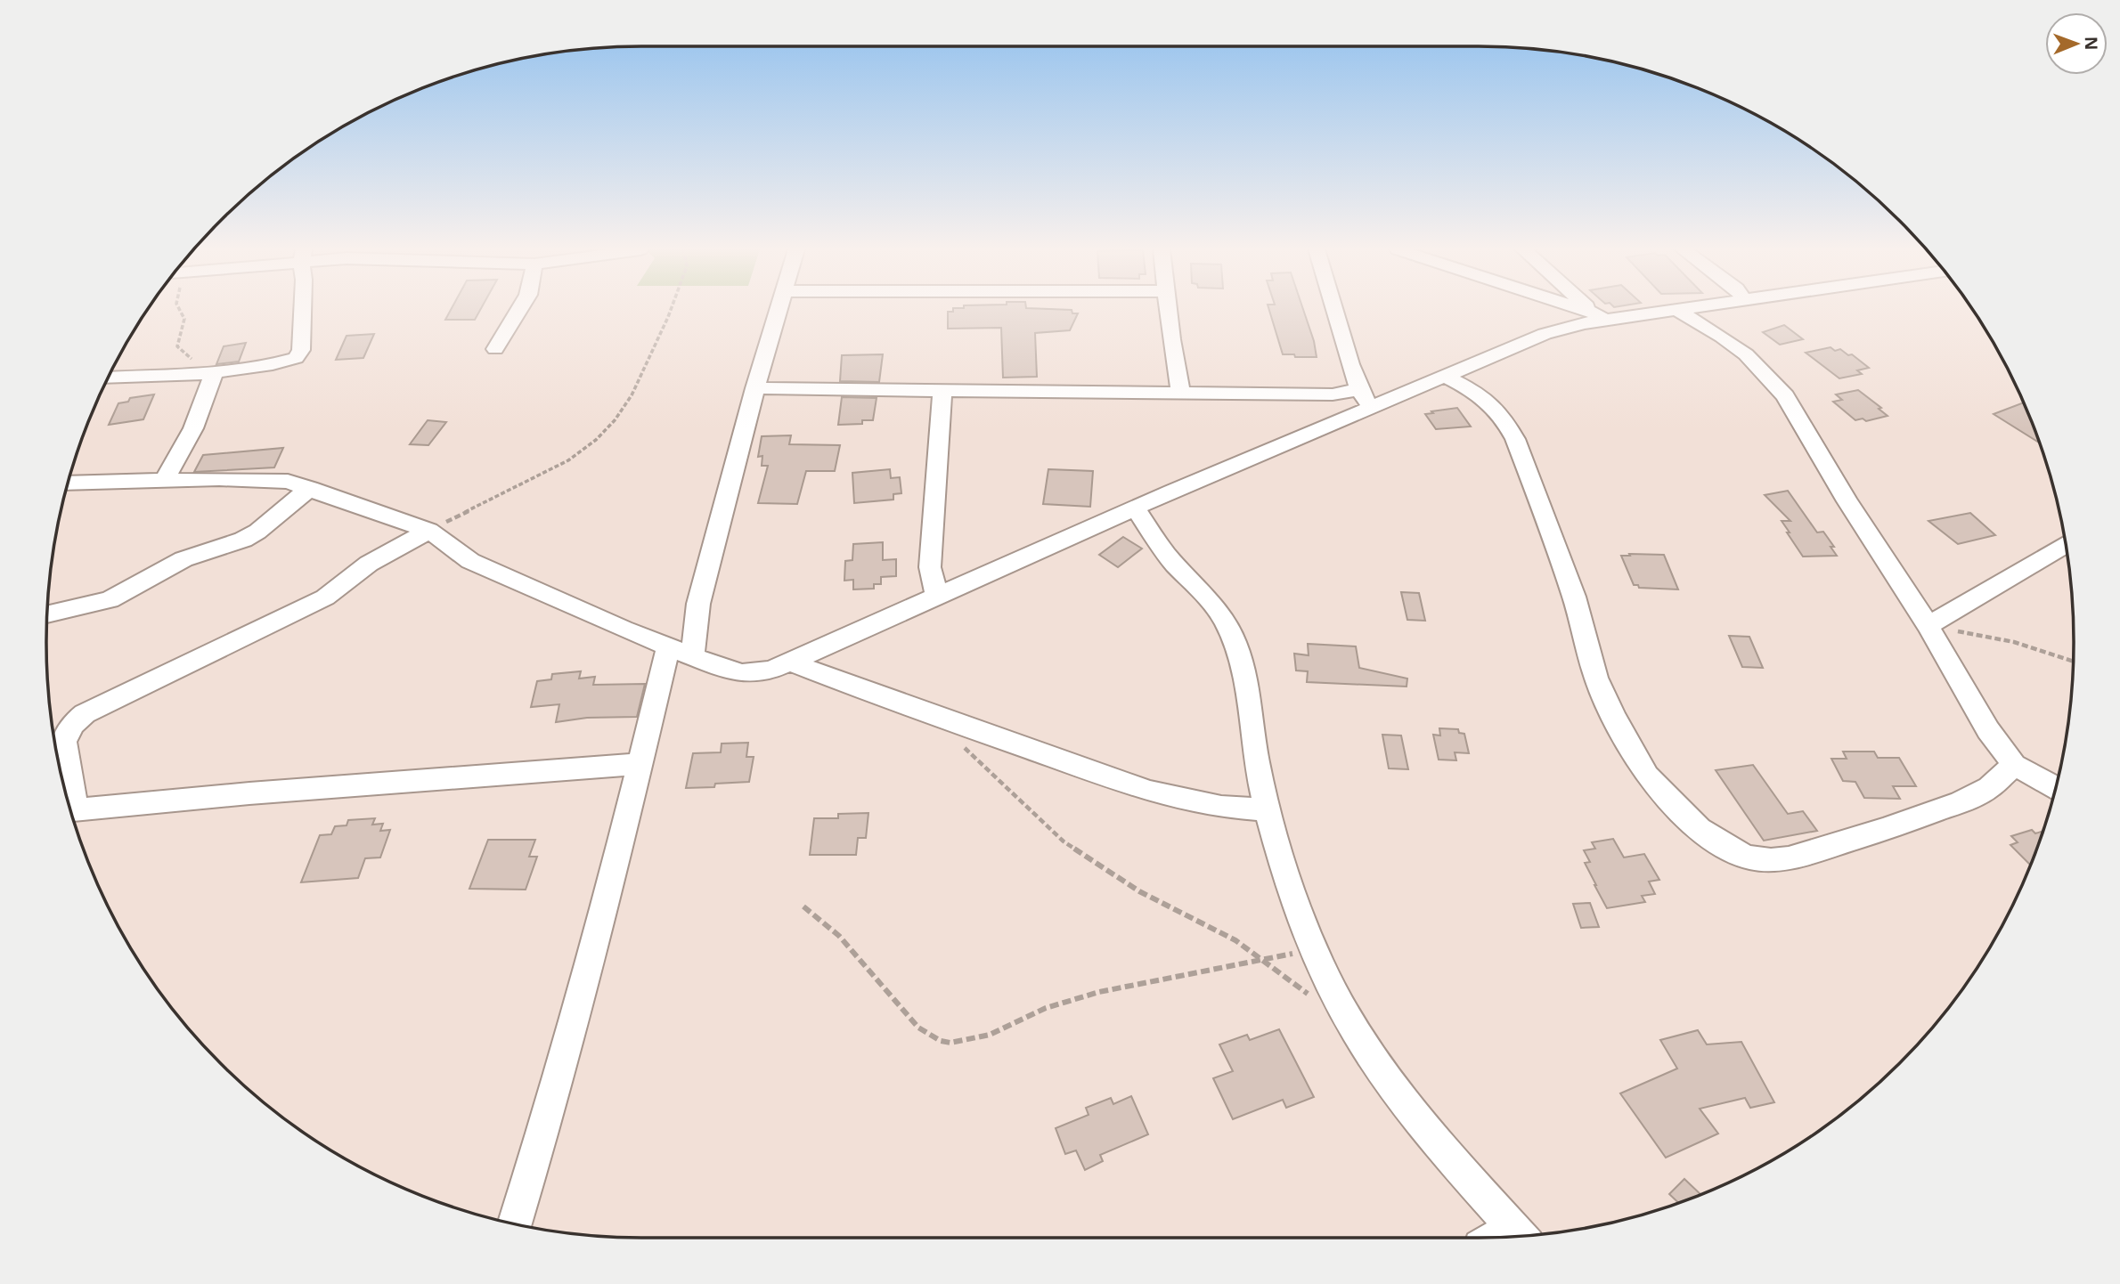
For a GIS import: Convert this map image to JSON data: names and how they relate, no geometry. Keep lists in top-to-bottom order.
{
  "north": "right"
}
